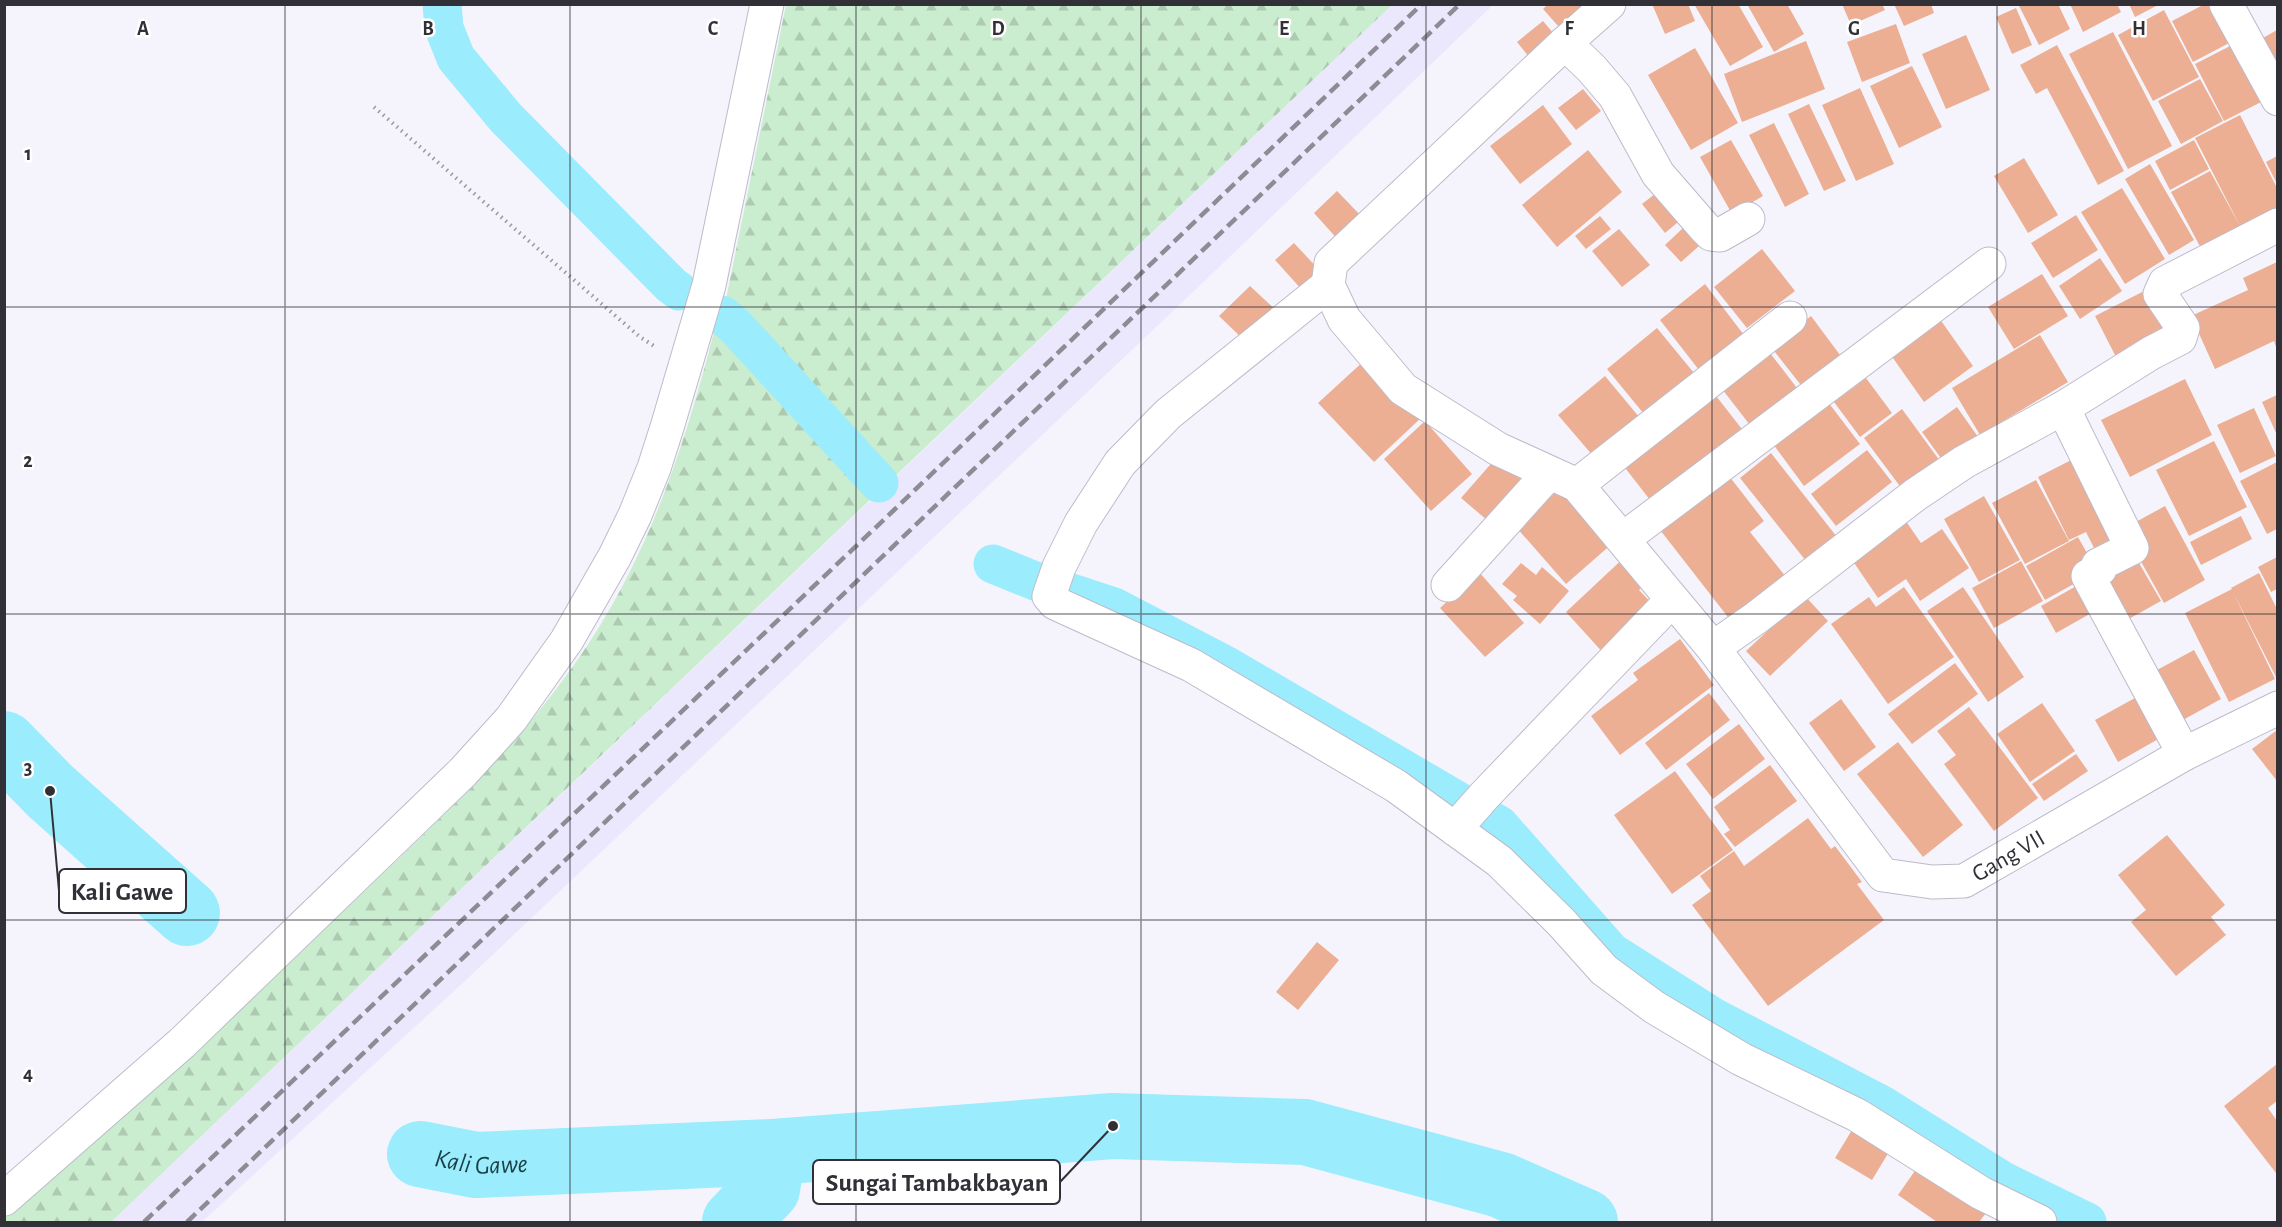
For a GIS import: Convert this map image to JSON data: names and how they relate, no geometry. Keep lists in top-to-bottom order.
{
  "streets": {
    "street": ["Gang VII"]
  },
  "water": ["Kali Gawe"],
  "places": ["Kali Gawe", "Sungai Tambakbayan"],
  "grid": {
    "columns": [
      "A",
      "B",
      "C",
      "D",
      "E",
      "F",
      "G",
      "H"
    ],
    "rows": [
      "1",
      "2",
      "3",
      "4"
    ]
  }
}
